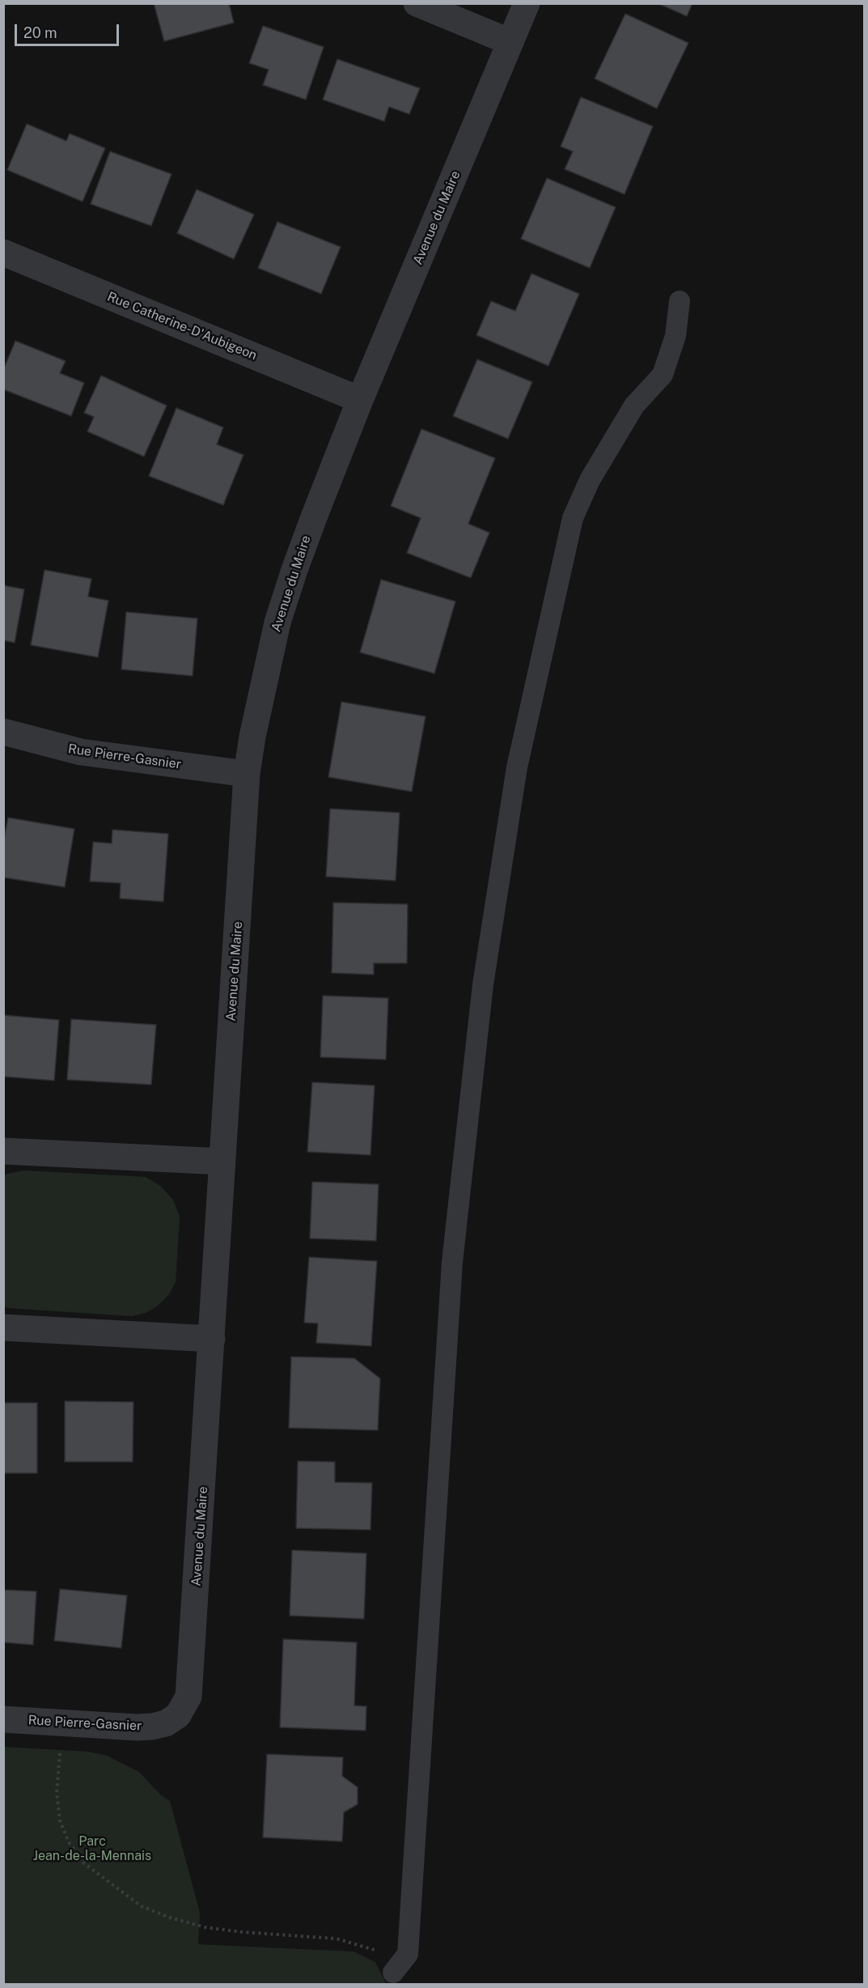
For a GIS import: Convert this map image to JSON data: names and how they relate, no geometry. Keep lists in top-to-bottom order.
{
  "streets": {
    "street": ["Avenue du Maire", "Rue Catherine-D'Aubigeon", "Rue Pierre-Gasnier"]
  },
  "crossings": [
    ["Avenue du Maire", "Rue Catherine-D'Aubigeon"],
    ["Avenue du Maire", "Rue Pierre-Gasnier"]
  ],
  "parks": ["Parc Jean-de-la-Mennais"],
  "scale_bar": "20 m"
}
